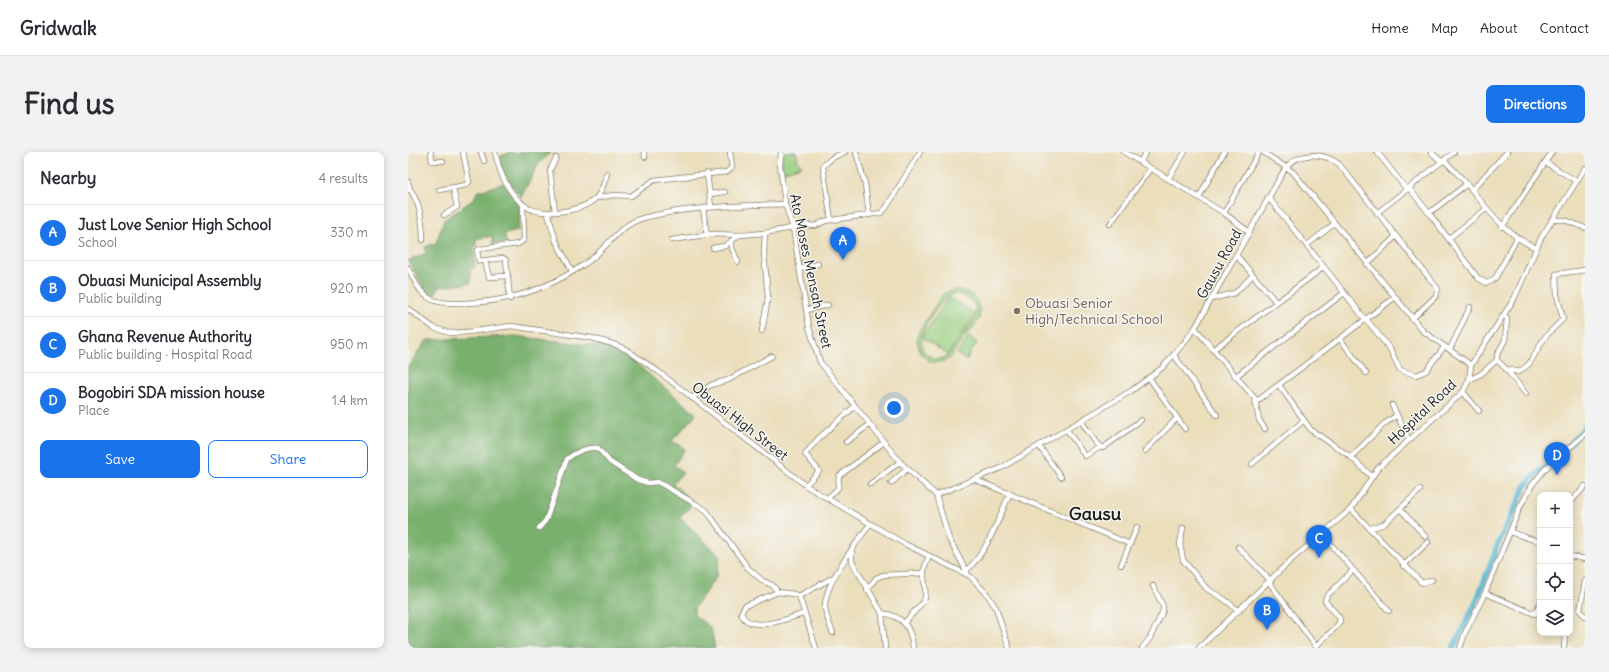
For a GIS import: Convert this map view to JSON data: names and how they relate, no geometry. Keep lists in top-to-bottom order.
{
  "streets": {
    "street": [
      "Gausu Road",
      "Ato Moses Mensah Street",
      "Hospital Road",
      "Obuasi High Street"
    ]
  },
  "crossings": [
    ["Gausu Road", "Ato Moses Mensah Street"]
  ],
  "districts": ["Gausu"],
  "places": ["Obuasi Senior High/Technical School"],
  "page": {
    "header": "Gridwalk",
    "nav": [
      "Home",
      "Map",
      "About",
      "Contact"
    ],
    "buttons": [
      "Directions",
      ["Save", "Share"]
    ],
    "title": "Find us",
    "heading": ["Nearby", "4 results"],
    "list": [
      {
        "mark": "A",
        "name": "Just Love Senior High School",
        "note": "School",
        "value": "330 m"
      },
      {
        "mark": "B",
        "name": "Obuasi Municipal Assembly",
        "note": "Public building",
        "value": "920 m"
      },
      {
        "mark": "C",
        "name": "Ghana Revenue Authority",
        "note": "Public building · Hospital Road",
        "value": "950 m"
      },
      {
        "mark": "D",
        "name": "Bogobiri SDA mission house",
        "note": "Place",
        "value": "1.4 km"
      }
    ],
    "pins": [
      "A",
      "D",
      "C",
      "B"
    ],
    "map_buttons": ["+", "−"]
  }
}
